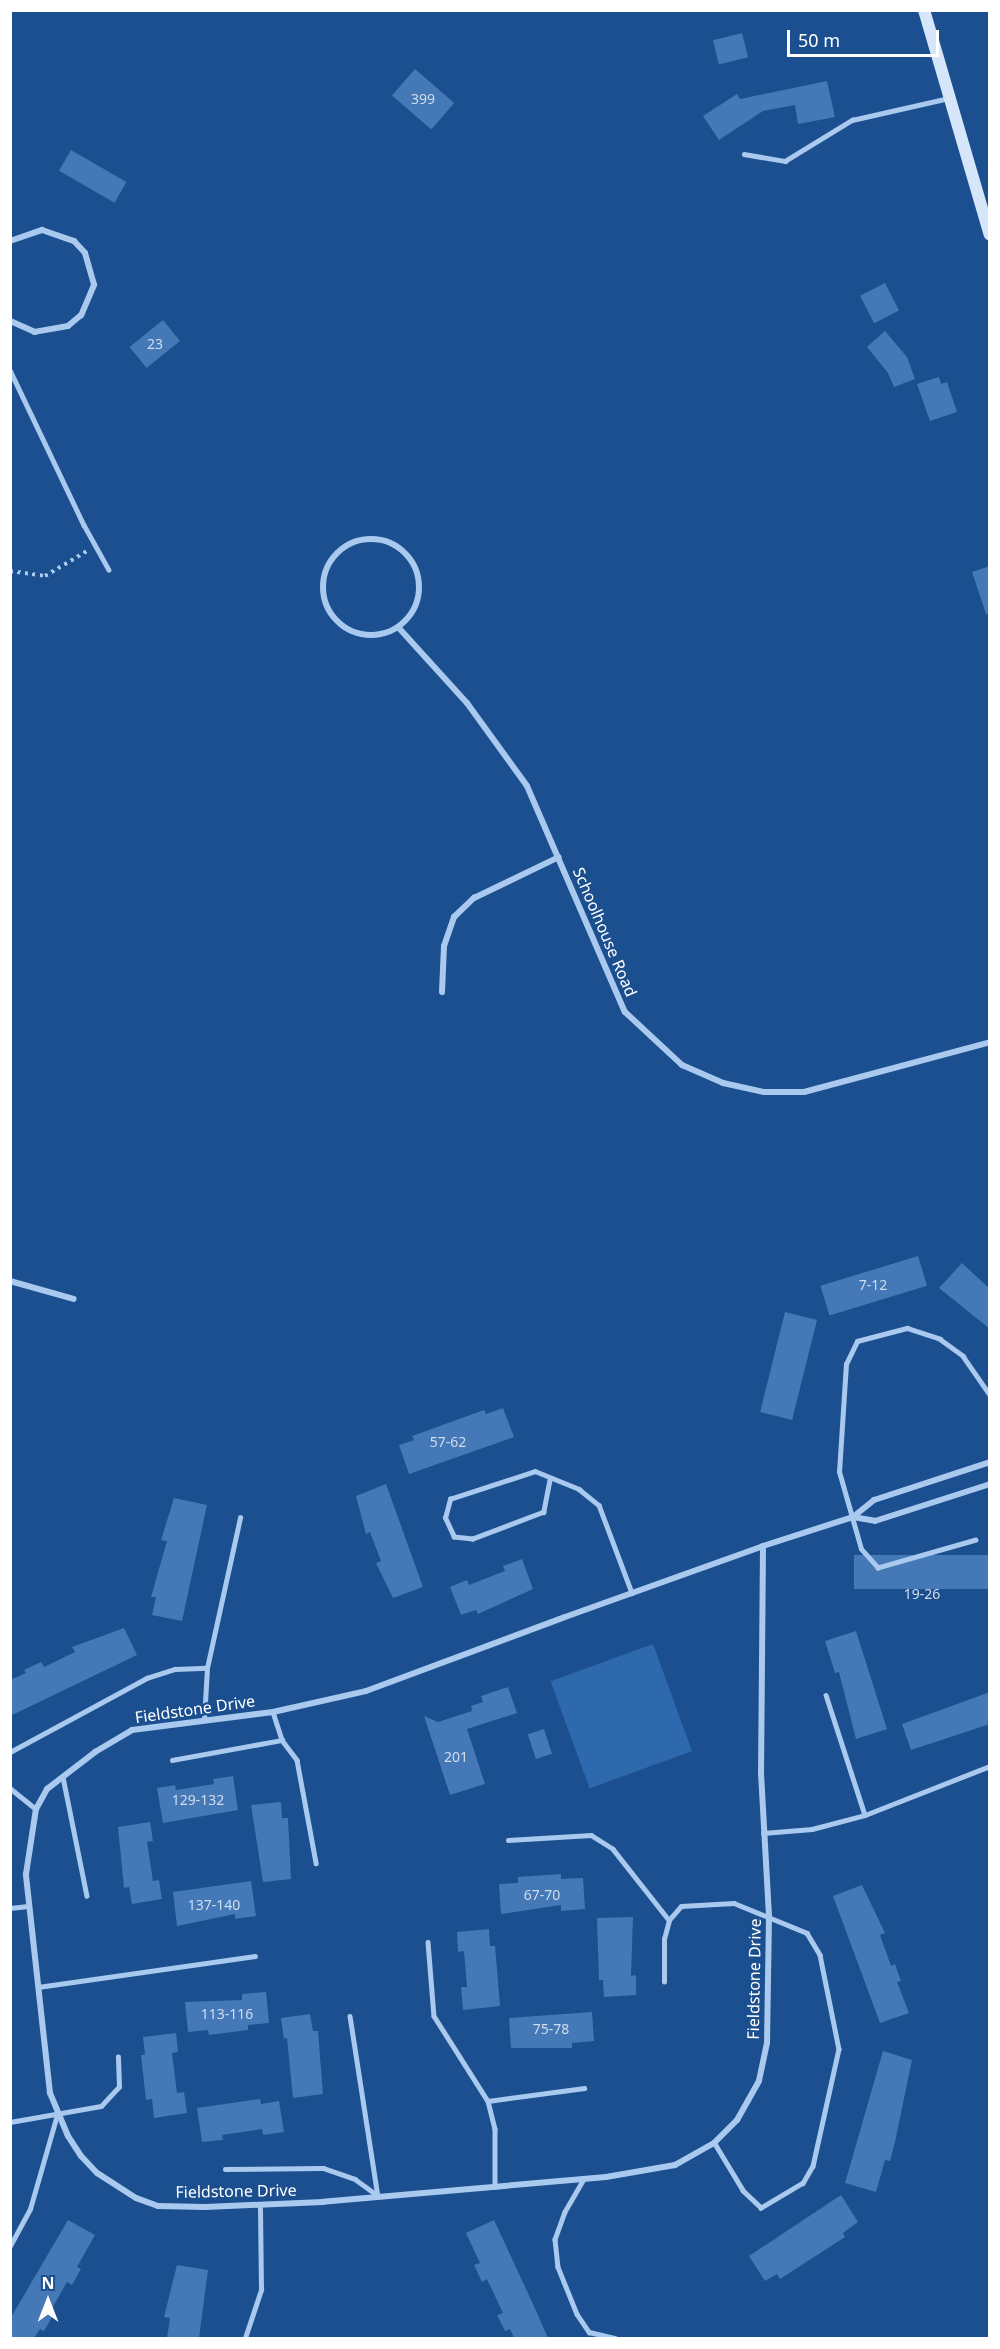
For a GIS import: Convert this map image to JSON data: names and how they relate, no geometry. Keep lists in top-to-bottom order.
{
  "streets": {
    "street": ["Schoolhouse Road", "Fieldstone Drive"]
  },
  "house_numbers": [
    "399",
    "23",
    "7-12",
    "57-62",
    "19-26",
    "201",
    "129-132",
    "67-70",
    "137-140",
    "113-116",
    "75-78"
  ],
  "scale_bar": "50 m",
  "north": "top"
}
